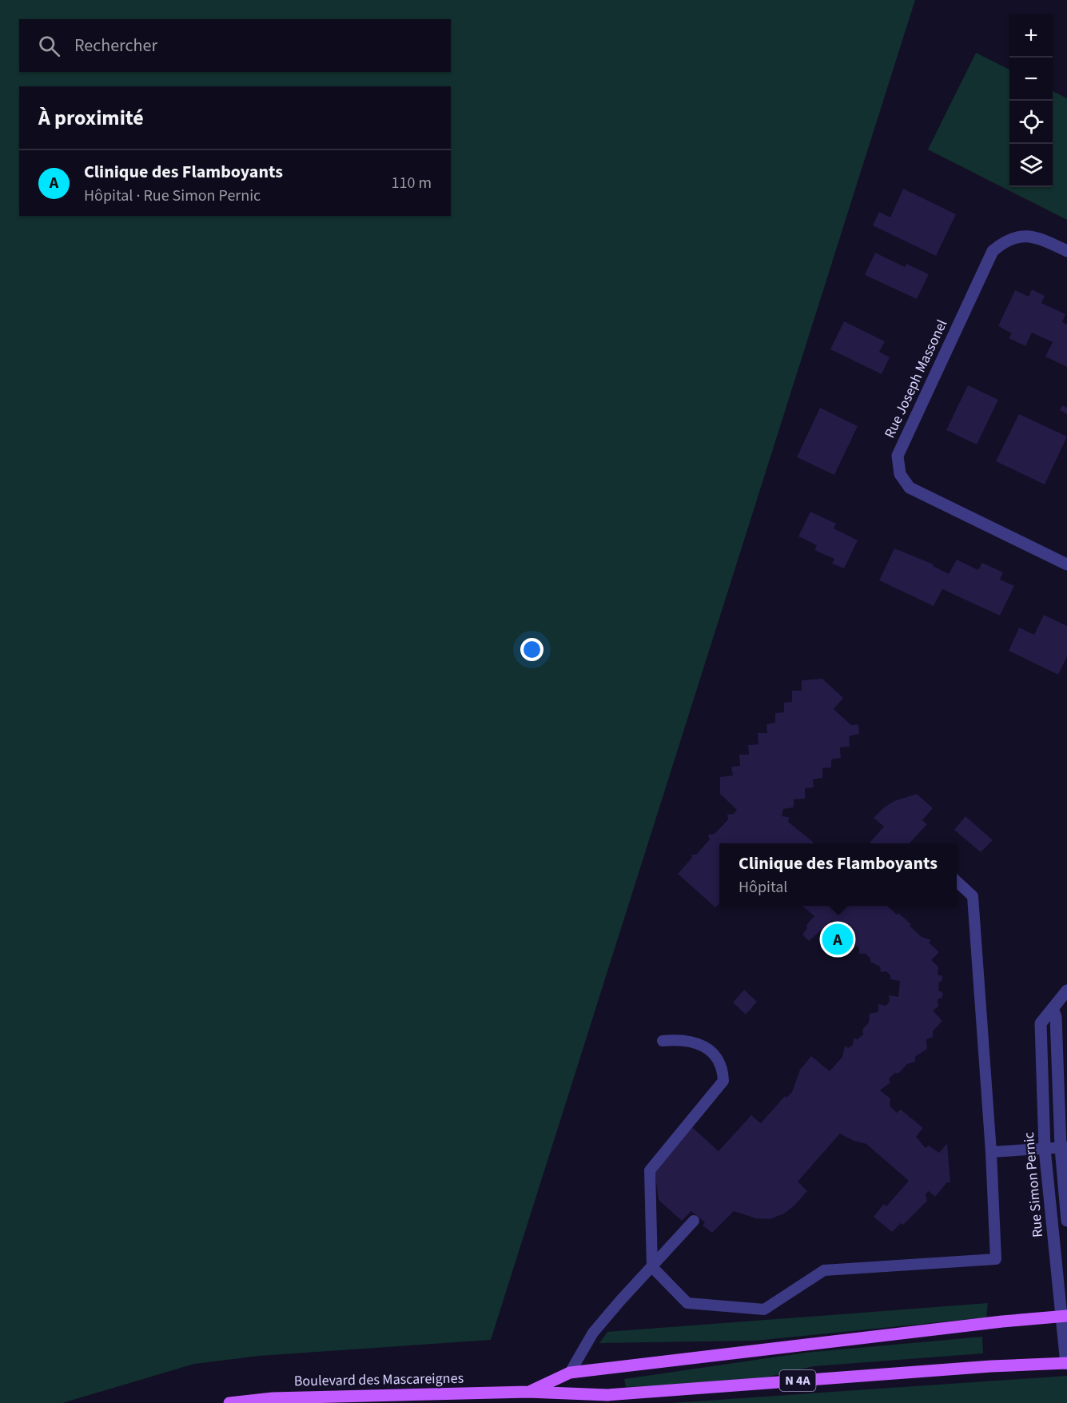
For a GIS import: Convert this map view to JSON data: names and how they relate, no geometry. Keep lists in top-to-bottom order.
{
  "streets": {
    "main road": ["Boulevard des Mascareignes", "N 4A"],
    "street": ["Rue Joseph Massonel", "Rue Simon Pernic"]
  },
  "crossings": [
    ["Rue Simon Pernic", "N 4A"],
    ["Boulevard des Mascareignes", "N 4A"]
  ],
  "page": {
    "map_buttons": ["+", "−"],
    "search": "Rechercher",
    "heading": "À proximité",
    "list": [
      {
        "mark": "A",
        "name": "Clinique des Flamboyants",
        "note": "Hôpital · Rue Simon Pernic",
        "value": "110 m"
      }
    ],
    "popup": ["Clinique des Flamboyants", "Hôpital"],
    "pins": "A"
  }
}
